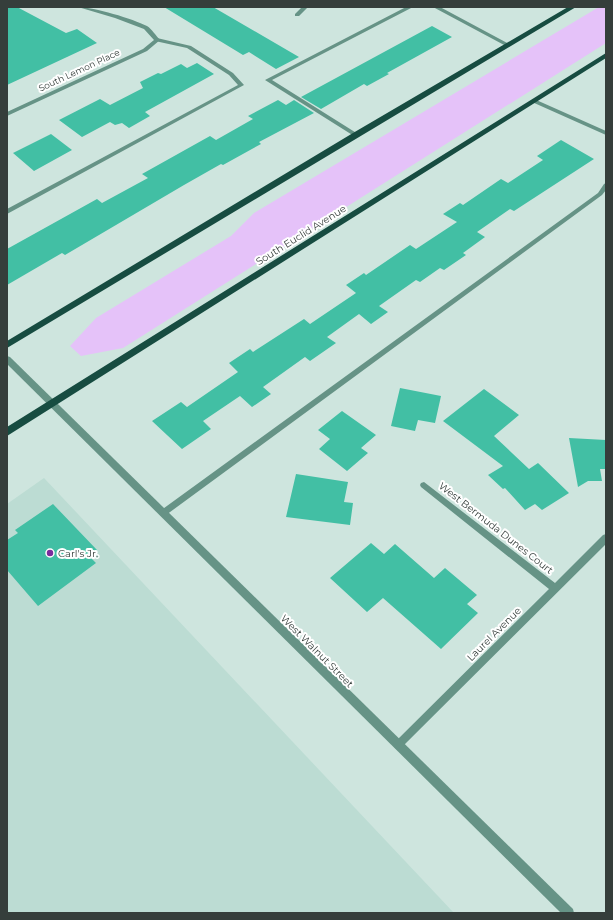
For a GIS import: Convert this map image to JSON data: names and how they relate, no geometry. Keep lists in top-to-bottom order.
{
  "streets": {
    "main road": ["South Euclid Avenue"],
    "street": [
      "South Lemon Place",
      "West Bermuda Dunes Court",
      "Laurel Avenue",
      "West Walnut Street"
    ]
  },
  "crossings": [
    ["South Euclid Avenue", "West Walnut Street"],
    ["West Bermuda Dunes Court", "Laurel Avenue"],
    ["Laurel Avenue", "West Walnut Street"]
  ],
  "places": ["Carl's Jr."]
}
